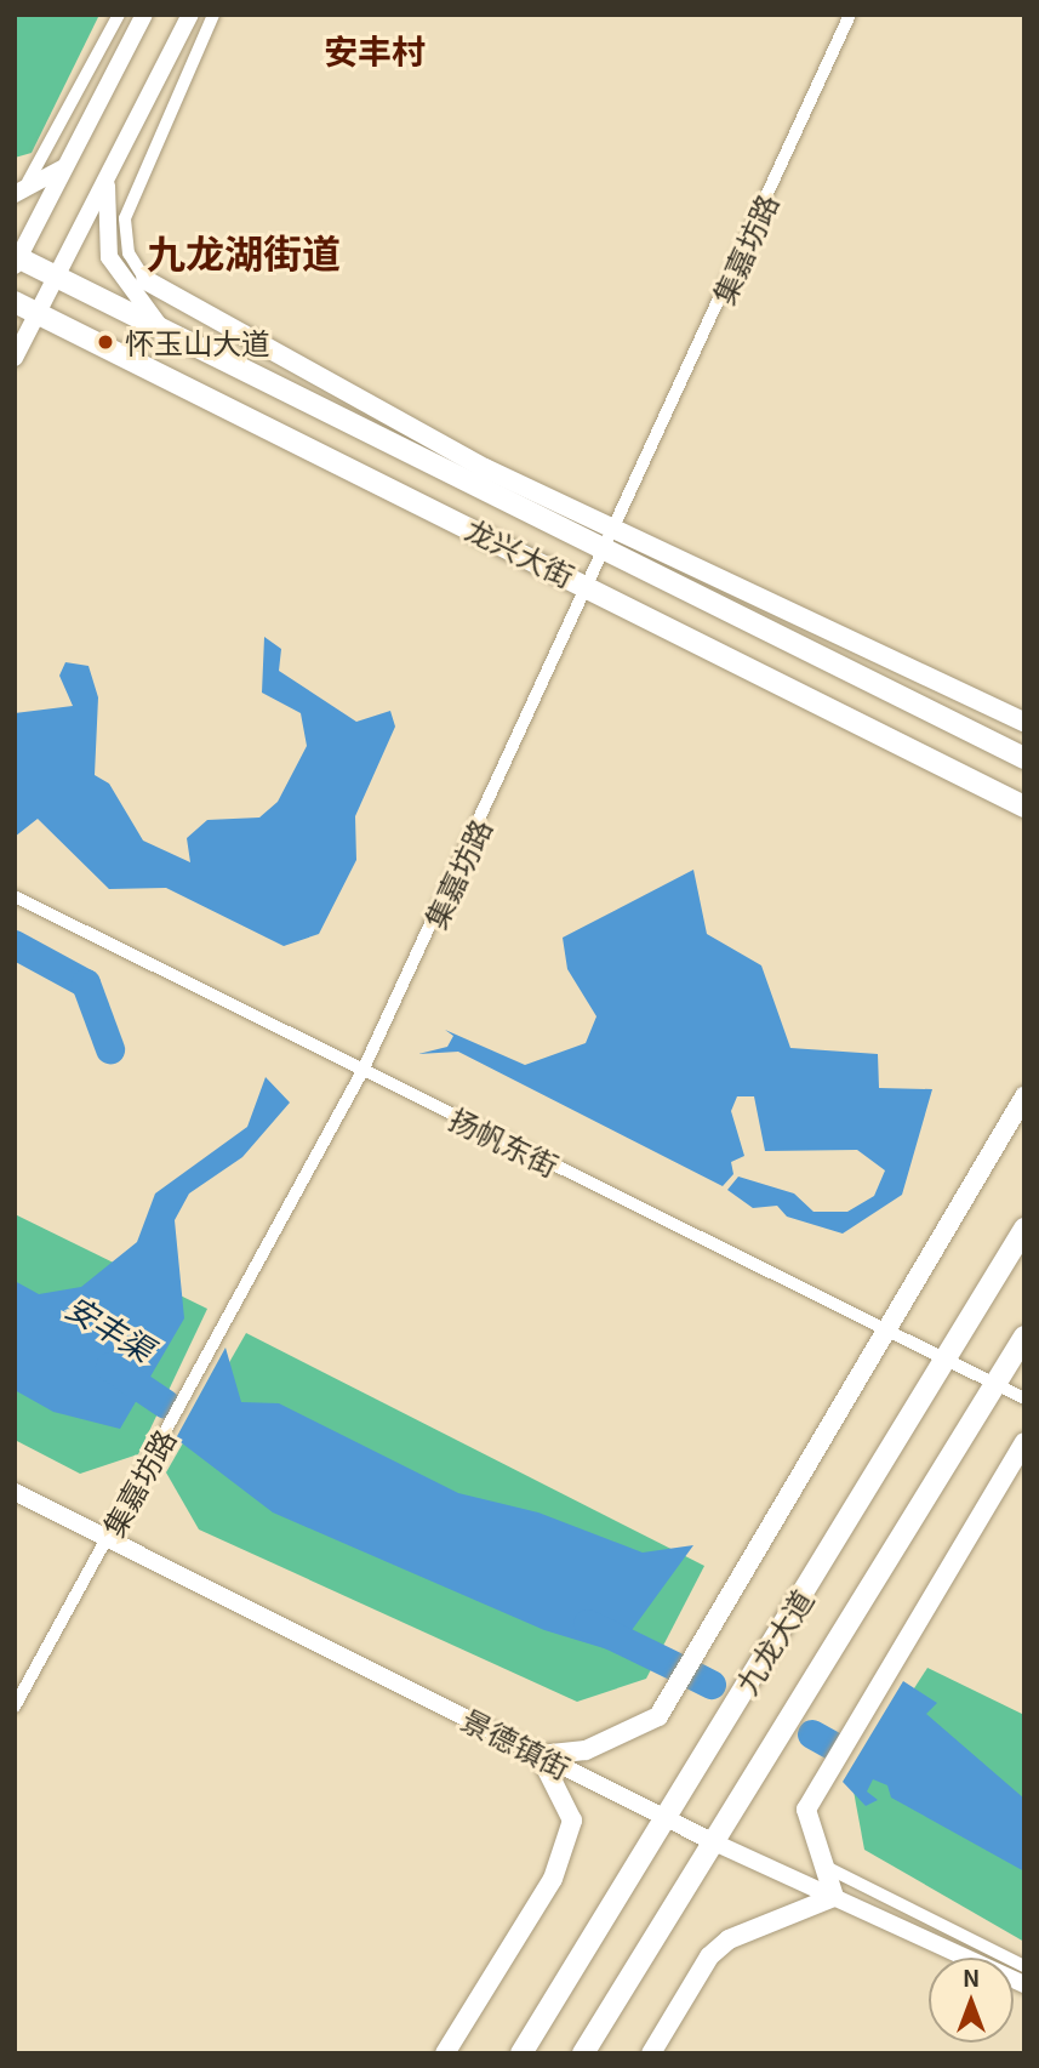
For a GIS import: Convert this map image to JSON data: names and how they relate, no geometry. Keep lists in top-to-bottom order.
{
  "streets": {
    "main road": ["龙兴大街", "九龙大道"],
    "street": ["集嘉坊路", "扬帆东街", "景德镇街"]
  },
  "crossings": [
    ["集嘉坊路", "龙兴大街"],
    ["集嘉坊路", "扬帆东街"],
    ["集嘉坊路", "景德镇街"],
    ["扬帆东街", "九龙大道"],
    ["九龙大道", "景德镇街"]
  ],
  "districts": ["安丰村", "九龙湖街道"],
  "water": ["安丰渠"],
  "places": ["怀玉山大道"],
  "north": "top"
}
